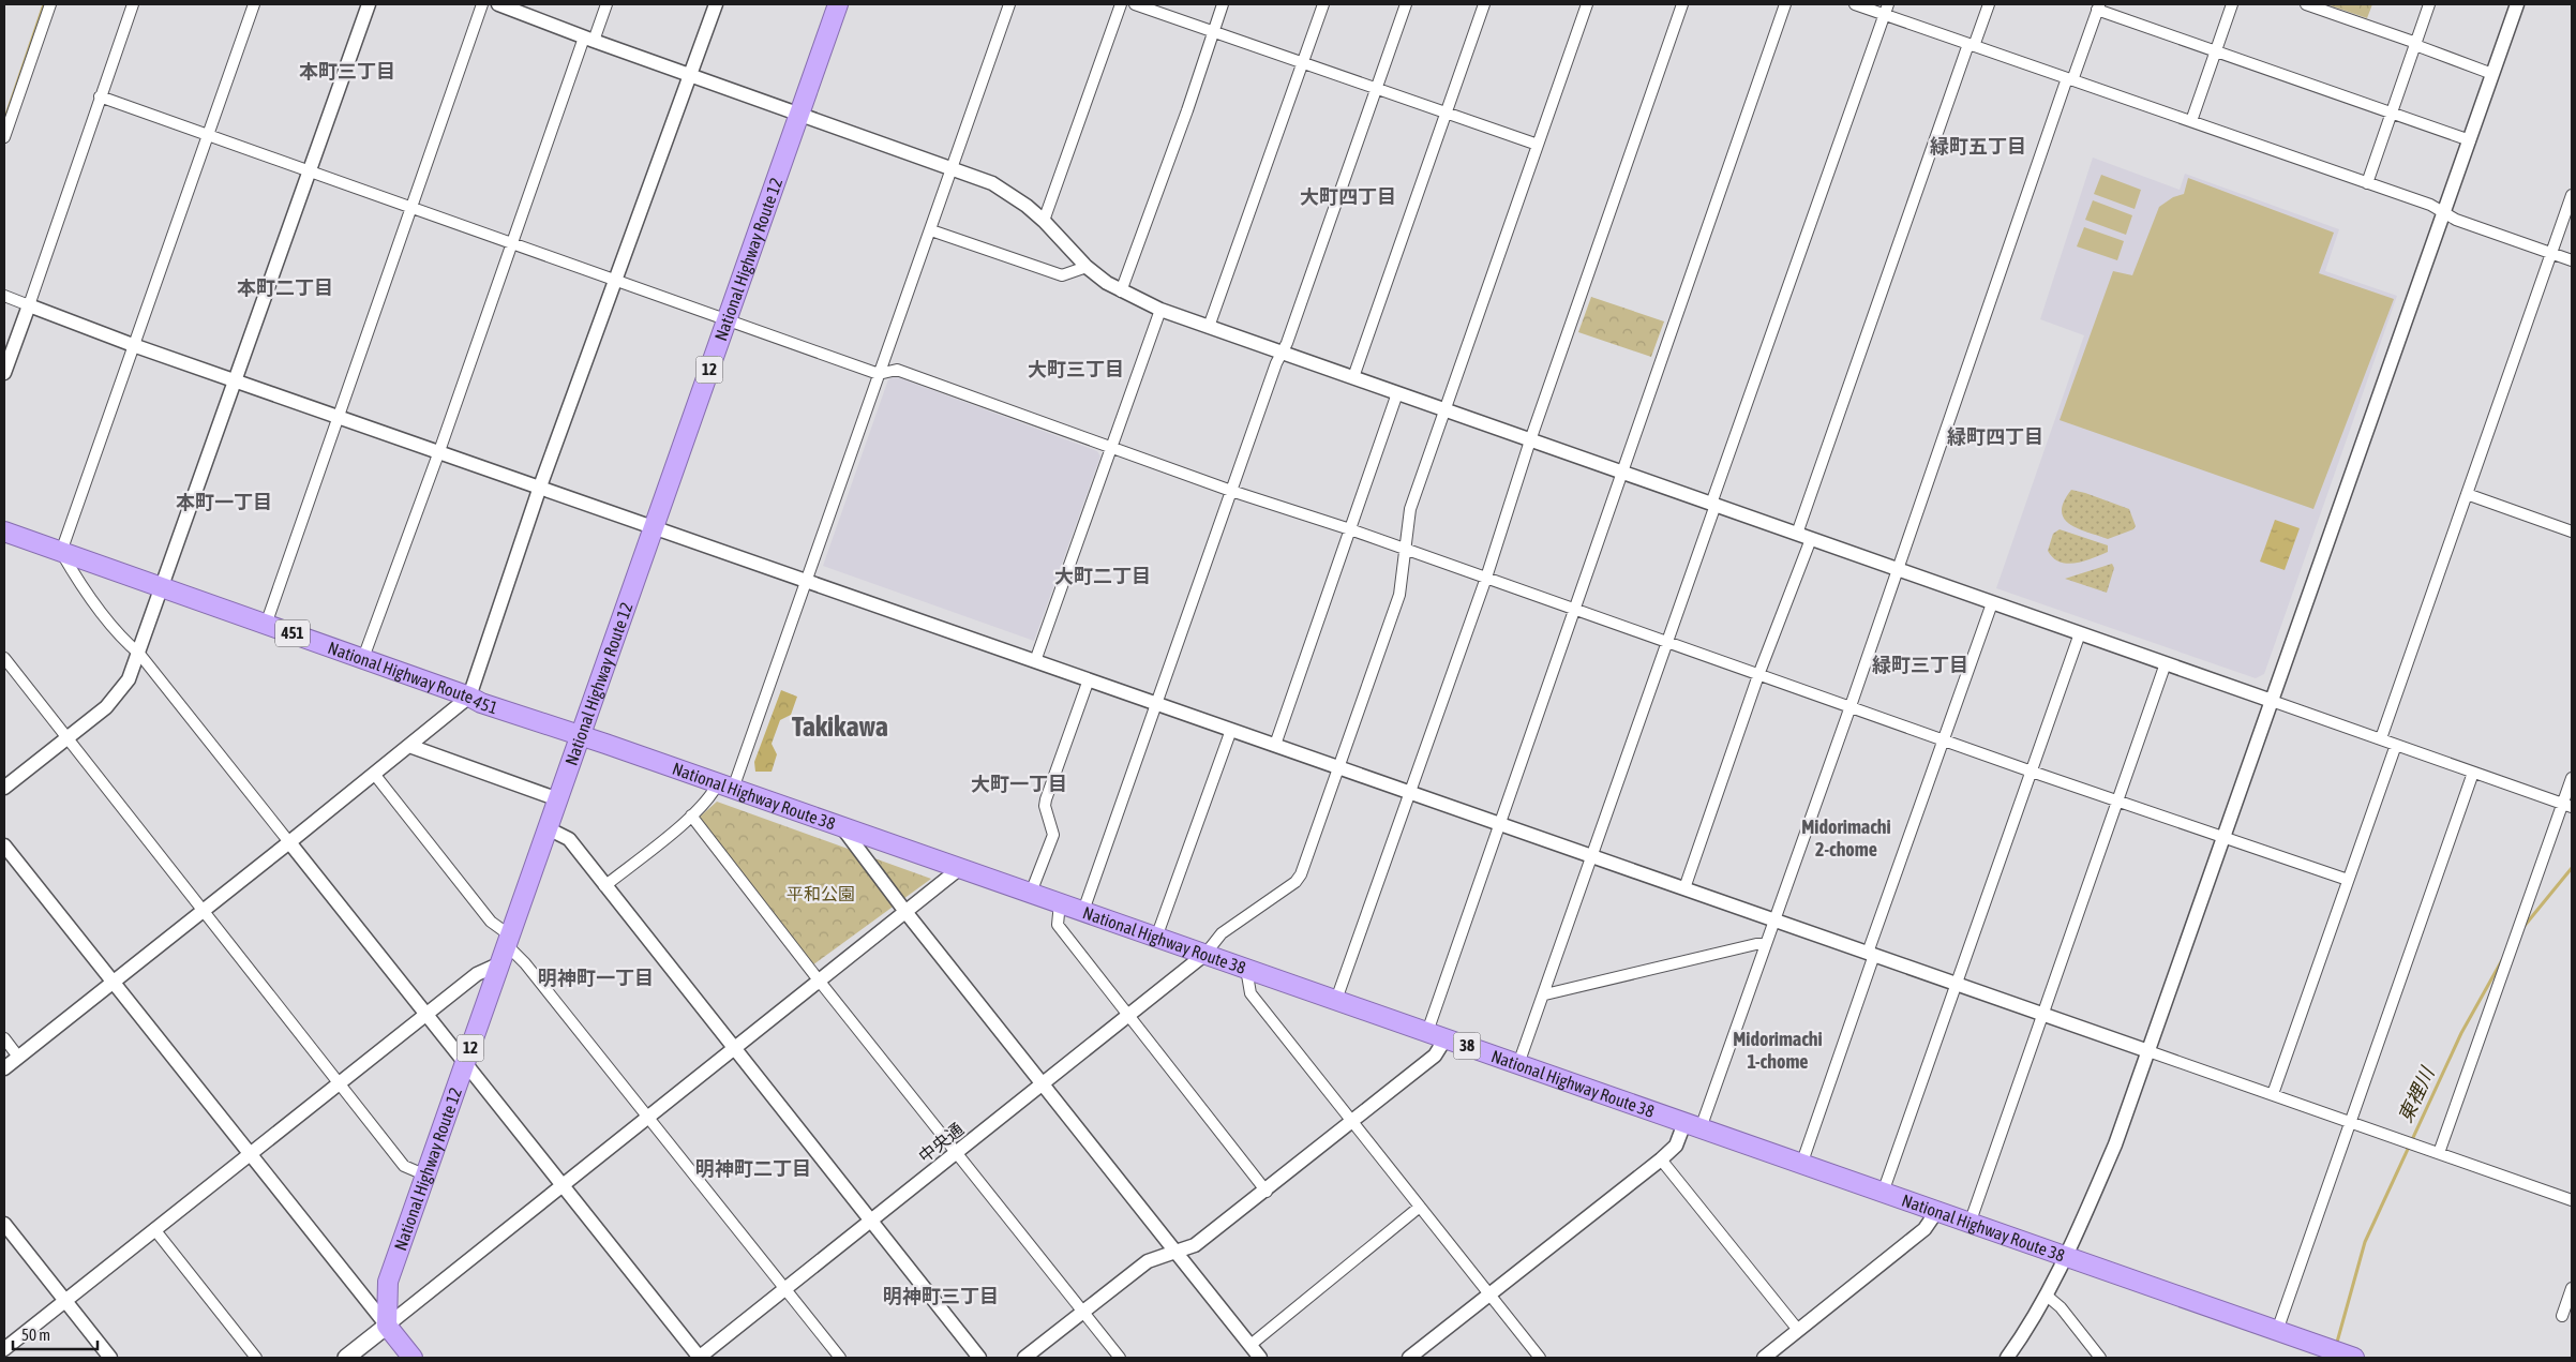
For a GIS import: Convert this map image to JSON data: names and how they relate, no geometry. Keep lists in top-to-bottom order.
{
  "streets": {
    "highway": [
      "National Highway Route 12",
      "12",
      "451",
      "National Highway Route 451",
      "National Highway Route 38",
      "38"
    ],
    "street": ["中央通"]
  },
  "crossings": [
    ["National Highway Route 12", "National Highway Route 451"],
    ["National Highway Route 12", "National Highway Route 38"],
    ["National Highway Route 451", "National Highway Route 38"],
    ["National Highway Route 38", "中央通"]
  ],
  "districts": [
    "本町三丁目",
    "緑町五丁目",
    "大町四丁目",
    "本町二丁目",
    "大町三丁目",
    "緑町四丁目",
    "本町一丁目",
    "大町二丁目",
    "緑町三丁目",
    "Takikawa",
    "大町一丁目",
    "Midorimachi 2-chome",
    "明神町一丁目",
    "Midorimachi 1-chome",
    "明神町二丁目",
    "明神町三丁目"
  ],
  "water": ["東裡川"],
  "parks": ["平和公園"],
  "scale_bar": "50 m"
}
